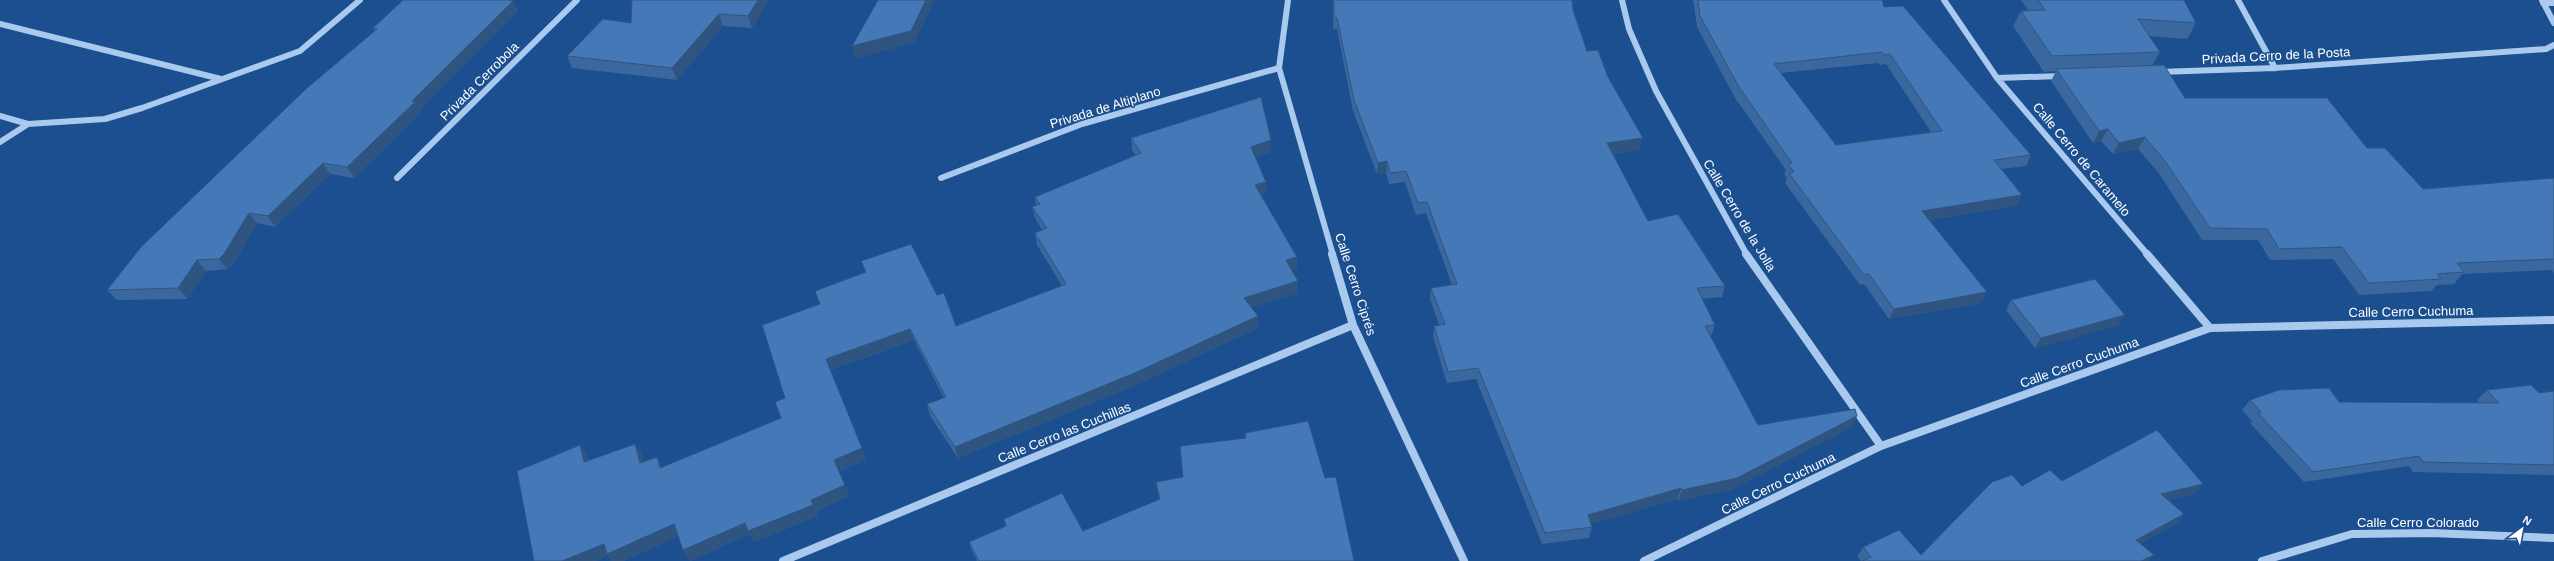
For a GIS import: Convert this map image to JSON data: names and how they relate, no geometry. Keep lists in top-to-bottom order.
{
  "streets": {
    "street": [
      "Privada Cerro de la Posta",
      "Privada Cerrobola",
      "Privada de Altiplano",
      "Calle Cerro de Caramelo",
      "Calle Cerro de la Jolla",
      "Calle Cerro Ciprés",
      "Calle Cerro Cuchuma",
      "Calle Cerro las Cuchillas",
      "Calle Cerro Colorado"
    ]
  },
  "crossings": [
    ["Privada de Altiplano", "Calle Cerro Ciprés"],
    ["Calle Cerro de Caramelo", "Calle Cerro Cuchuma"],
    ["Calle Cerro de la Jolla", "Calle Cerro Cuchuma"],
    ["Calle Cerro Ciprés", "Calle Cerro las Cuchillas"]
  ],
  "north": "top right"
}
